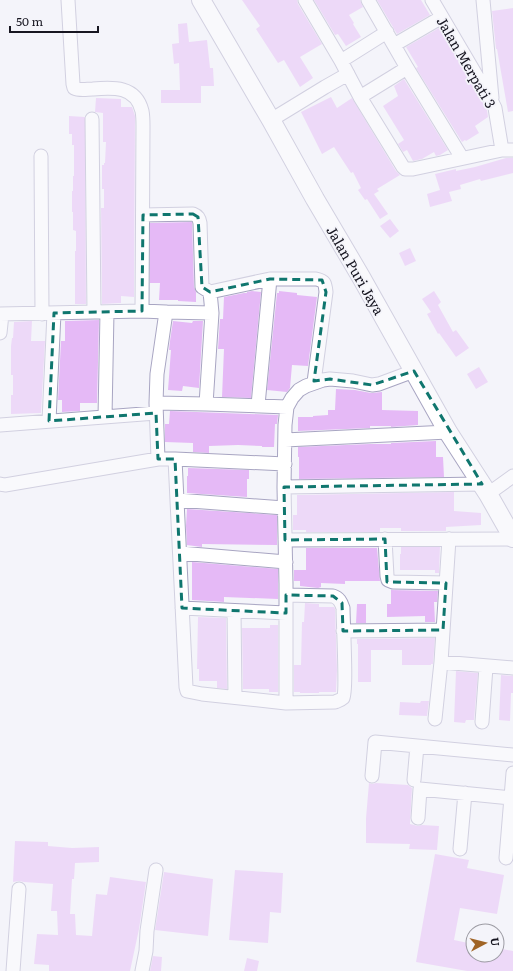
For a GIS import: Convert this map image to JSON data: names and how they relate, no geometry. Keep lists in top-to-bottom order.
{
  "streets": {
    "street": ["Jalan Merpati 3", "Jalan Puri Jaya"]
  },
  "scale_bar": "50 m",
  "north": "right"
}
